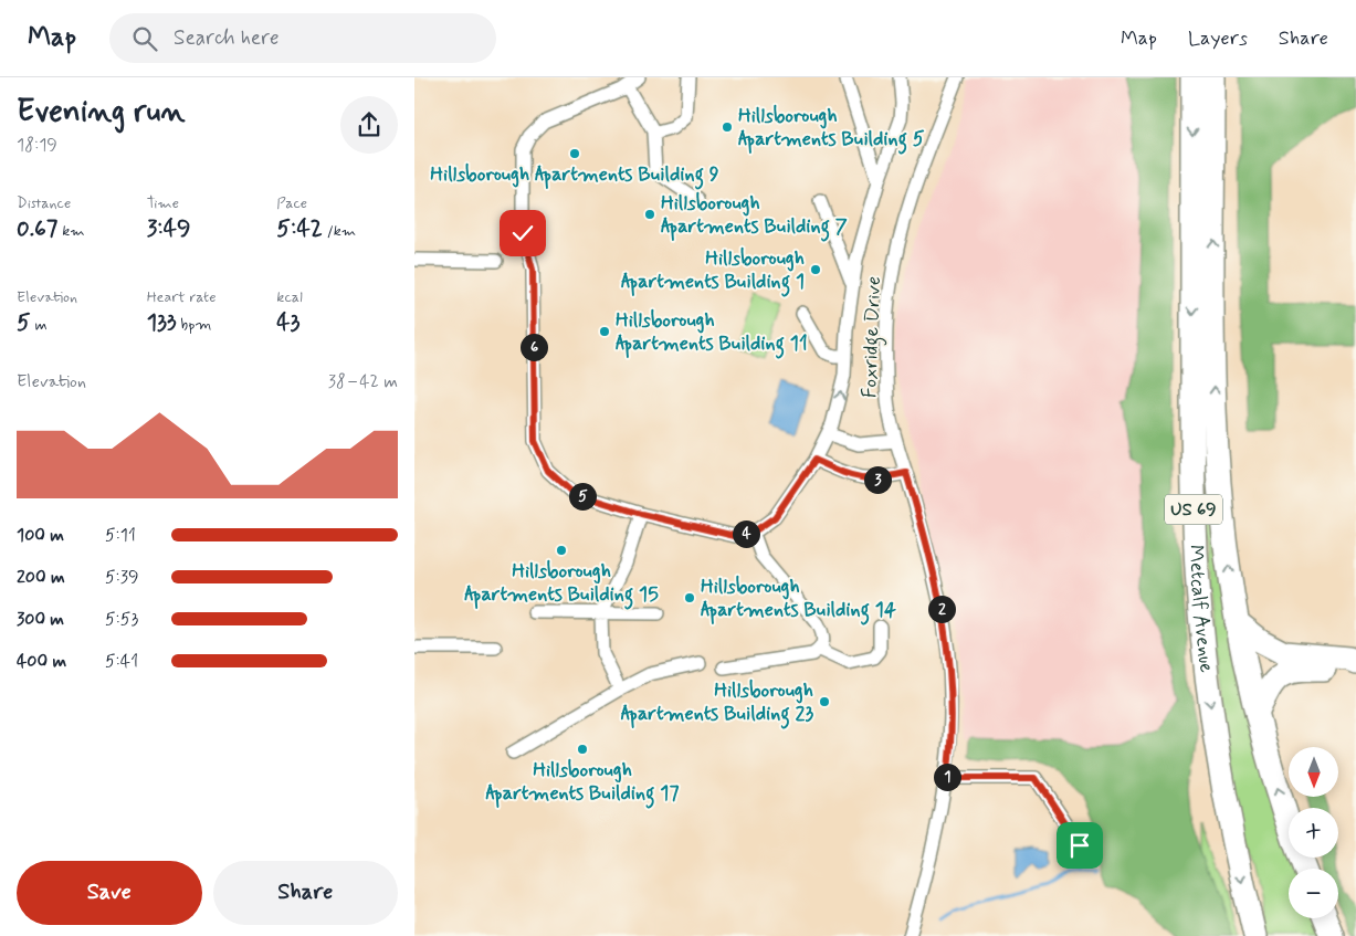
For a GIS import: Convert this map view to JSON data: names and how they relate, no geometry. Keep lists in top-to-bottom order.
{
  "streets": {
    "highway": ["US 69", "Metcalf Avenue"],
    "street": ["Foxridge Drive"]
  },
  "places": [
    "Hillsborough Apartments Building 5",
    "Hillsborough Apartments Building 9",
    "Hillsborough Apartments Building 7",
    "Hillsborough Apartments Building 1",
    "Hillsborough Apartments Building 11",
    "Hillsborough Apartments Building 15",
    "Hillsborough Apartments Building 14",
    "Hillsborough Apartments Building 23",
    "Hillsborough Apartments Building 17"
  ],
  "north": "bottom",
  "page": {
    "header": "Map",
    "search": "Search here",
    "nav": ["Map", "Layers", "Share"],
    "heading": ["Evening run", "18:19"],
    "stats": [
      ["Distance", "0.67 km"],
      ["Time", "3:49"],
      ["Pace", "5:42 /km"],
      ["Elevation", "5 m"],
      ["Heart rate", "133 bpm"],
      ["kcal", "43"]
    ],
    "pins": [
      "6",
      "3",
      "5",
      "4",
      "2",
      "1"
    ],
    "chart": ["Elevation", "38–42 m"],
    "list": [
      {
        "name": "100 m",
        "note": "5:11"
      },
      {
        "name": "200 m",
        "note": "5:39"
      },
      {
        "name": "300 m",
        "note": "5:53"
      },
      {
        "name": "400 m",
        "note": "5:41"
      }
    ],
    "map_buttons": ["+", "−"],
    "buttons": ["Save", "Share"]
  }
}
